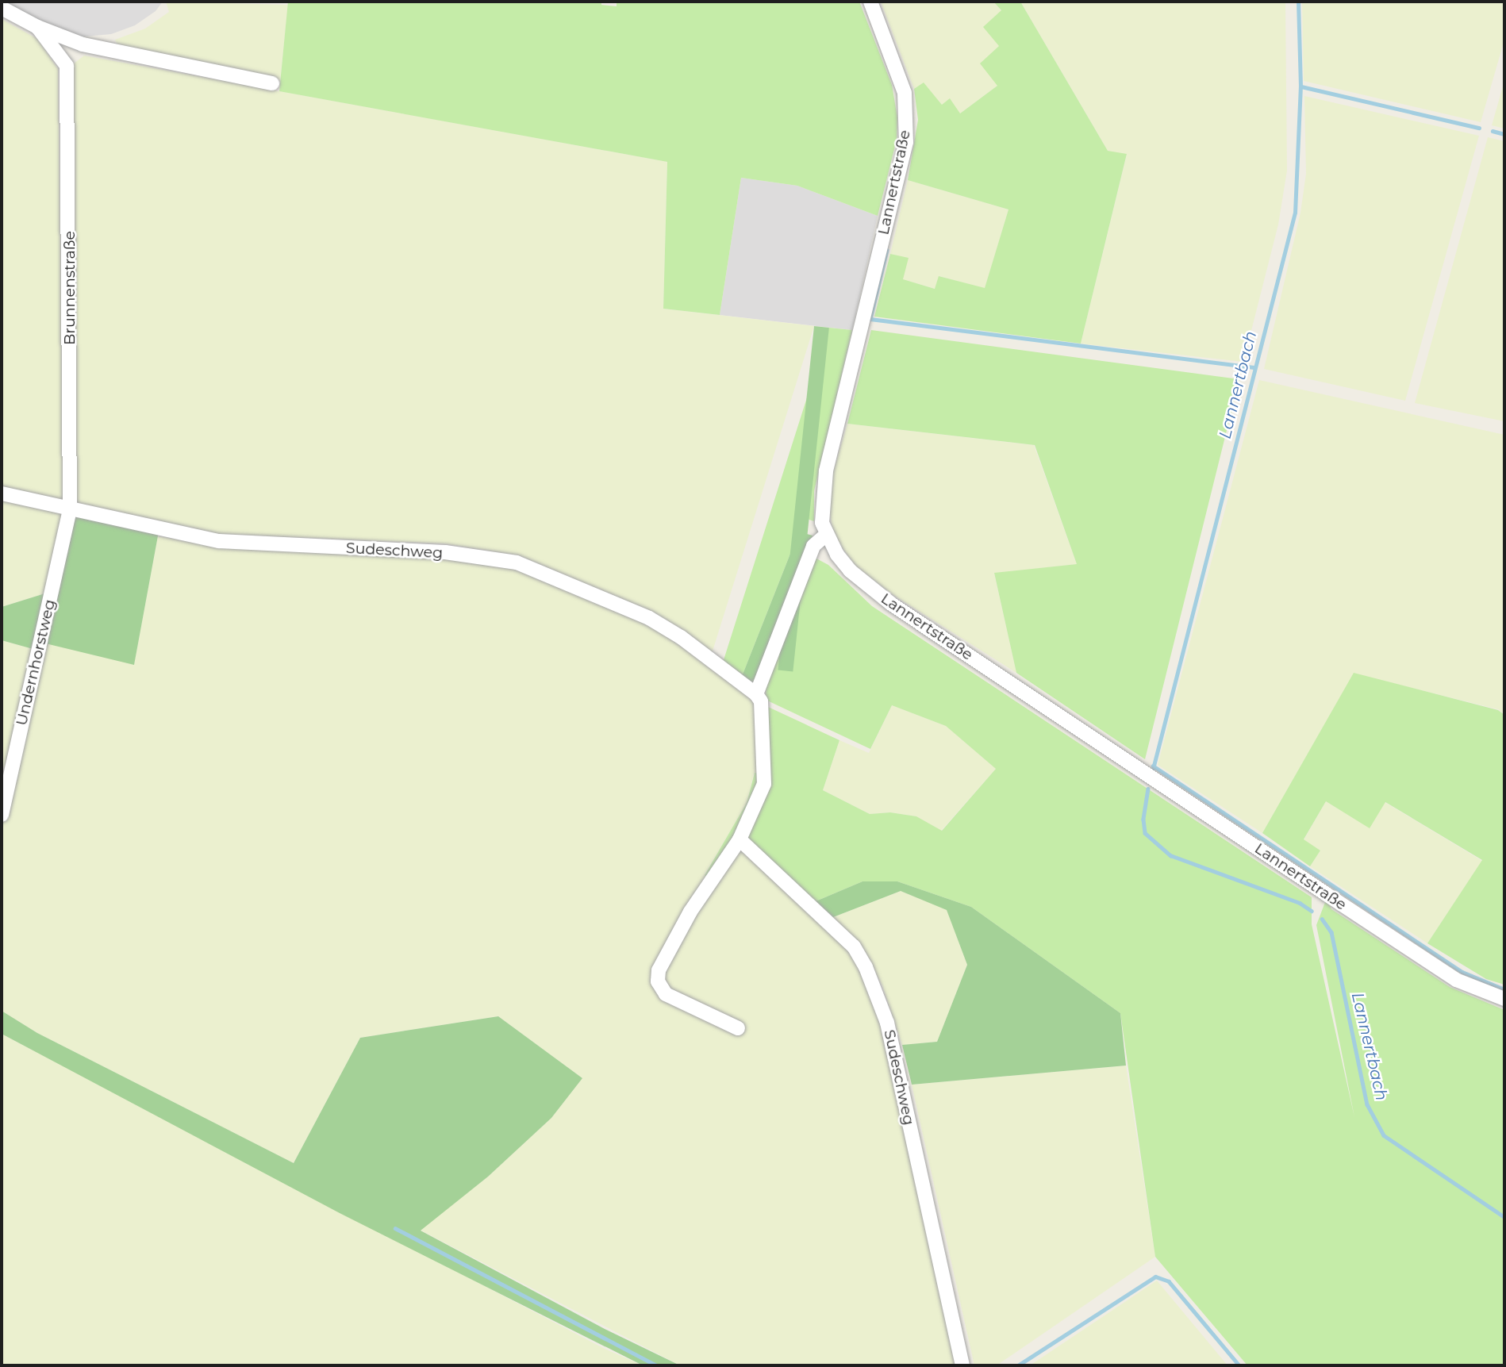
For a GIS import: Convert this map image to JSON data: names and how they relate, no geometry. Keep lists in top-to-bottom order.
{
  "streets": {
    "street": [
      "Lannertstraße",
      "Brunnenstraße",
      "Sudeschweg",
      "Undernhorstweg"
    ]
  },
  "crossings": [
    ["Brunnenstraße", "Sudeschweg"],
    ["Brunnenstraße", "Undernhorstweg"],
    ["Sudeschweg", "Undernhorstweg"]
  ],
  "water": ["Lannertbach"]
}
